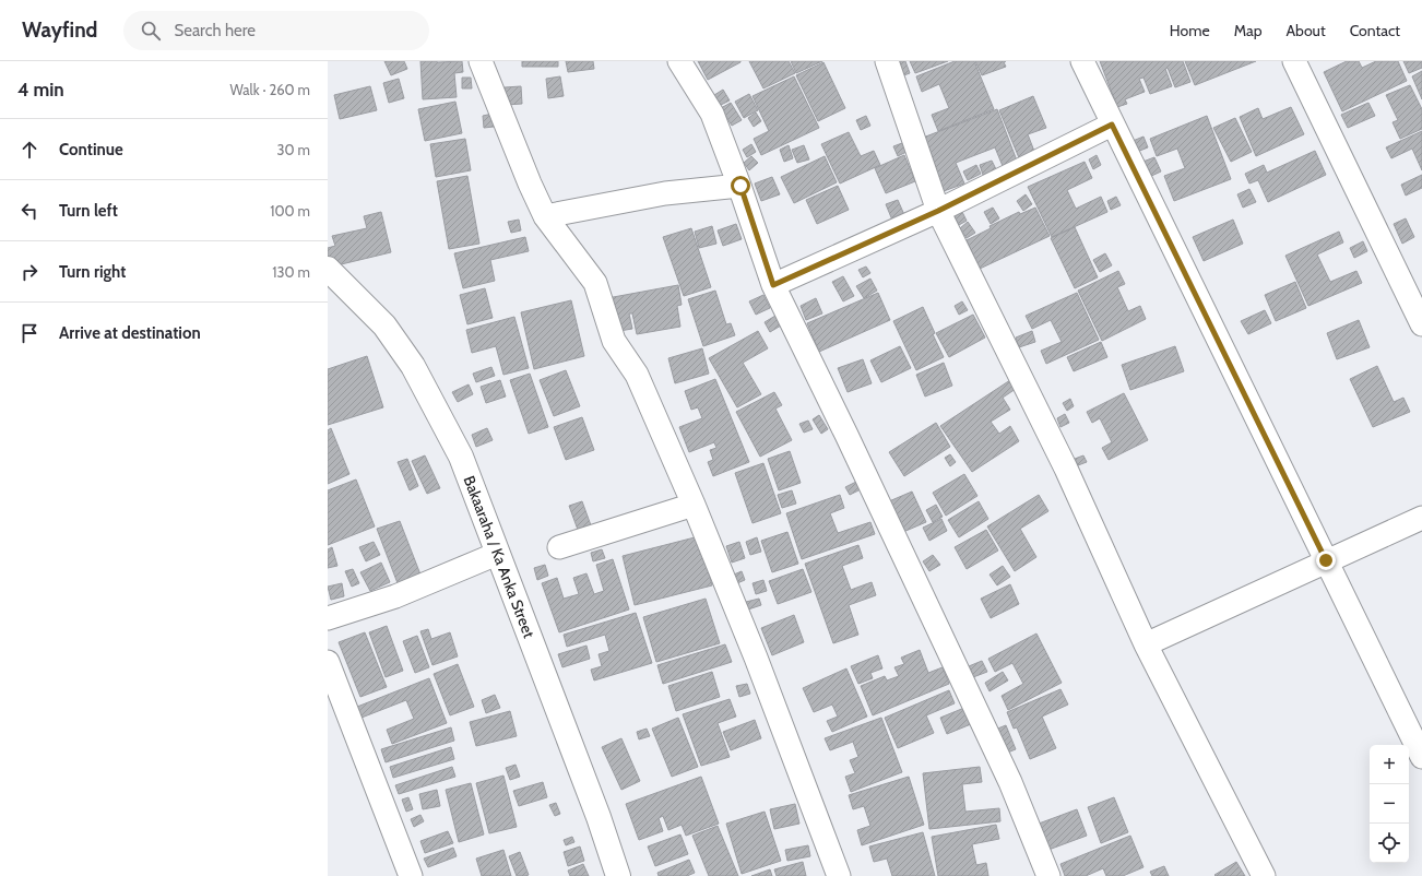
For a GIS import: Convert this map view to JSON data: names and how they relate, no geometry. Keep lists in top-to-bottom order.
{
  "streets": {
    "street": ["Bakaaraha / Ka Anka Street"]
  },
  "page": {
    "header": "Wayfind",
    "search": "Search here",
    "nav": [
      "Home",
      "Map",
      "About",
      "Contact"
    ],
    "heading": ["4 min", "Walk · 260 m"],
    "list": [
      ["Continue", "30 m"],
      ["Turn left", "100 m"],
      ["Turn right", "130 m"],
      "Arrive at destination"
    ],
    "map_buttons": ["+", "−"]
  }
}
